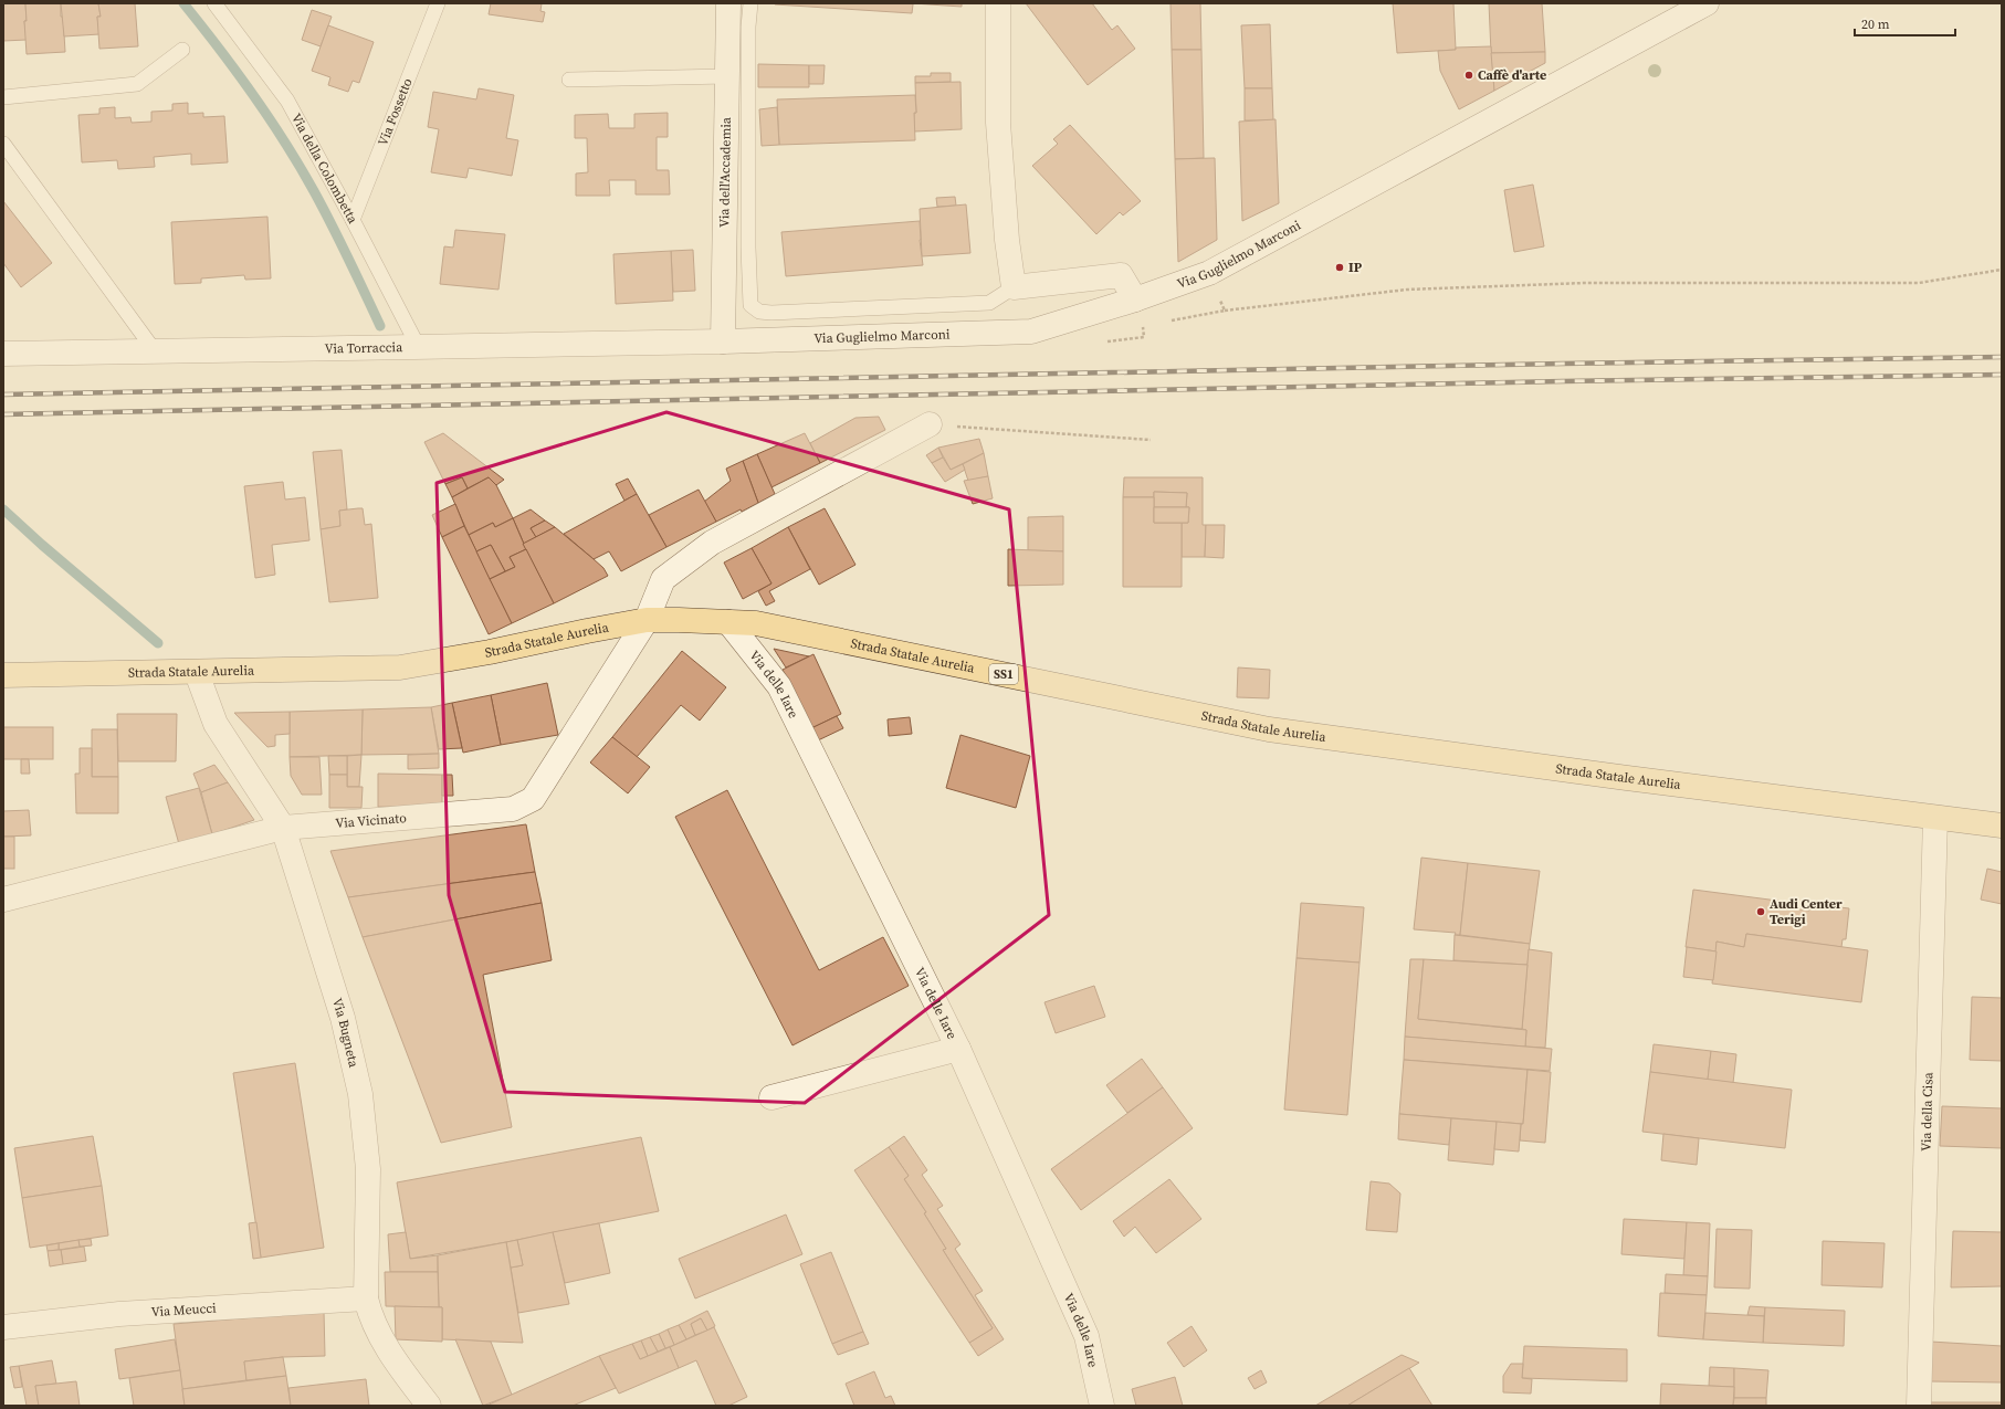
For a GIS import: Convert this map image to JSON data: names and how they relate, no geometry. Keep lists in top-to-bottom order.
{
  "streets": {
    "main road": ["Strada Statale Aurelia", "SS1"],
    "street": [
      "Via dell'Accademia",
      "Via Guglielmo Marconi",
      "Via Torraccia",
      "Via delle Iare",
      "Via Vicinato",
      "Via Bugneta",
      "Via della Cisa",
      "Via Meucci"
    ],
    "lane": ["Via Fossetto", "Via della Colombetta"]
  },
  "crossings": [
    ["Via Fossetto", "Via della Colombetta"],
    ["Via della Colombetta", "Via Torraccia"],
    ["Via dell'Accademia", "Via Guglielmo Marconi"],
    ["Via dell'Accademia", "Via Torraccia"],
    ["Via Guglielmo Marconi", "Via Torraccia"],
    ["Strada Statale Aurelia", "Via delle Iare"],
    ["Strada Statale Aurelia", "Via Vicinato"],
    ["Strada Statale Aurelia", "Via Bugneta"],
    ["Strada Statale Aurelia", "Via della Cisa"],
    ["Via Vicinato", "Via Bugneta"],
    ["Via Bugneta", "Via Meucci"]
  ],
  "places": ["Caffè d'arte", "IP", "Audi Center Terigi"],
  "scale_bar": "20 m"
}
